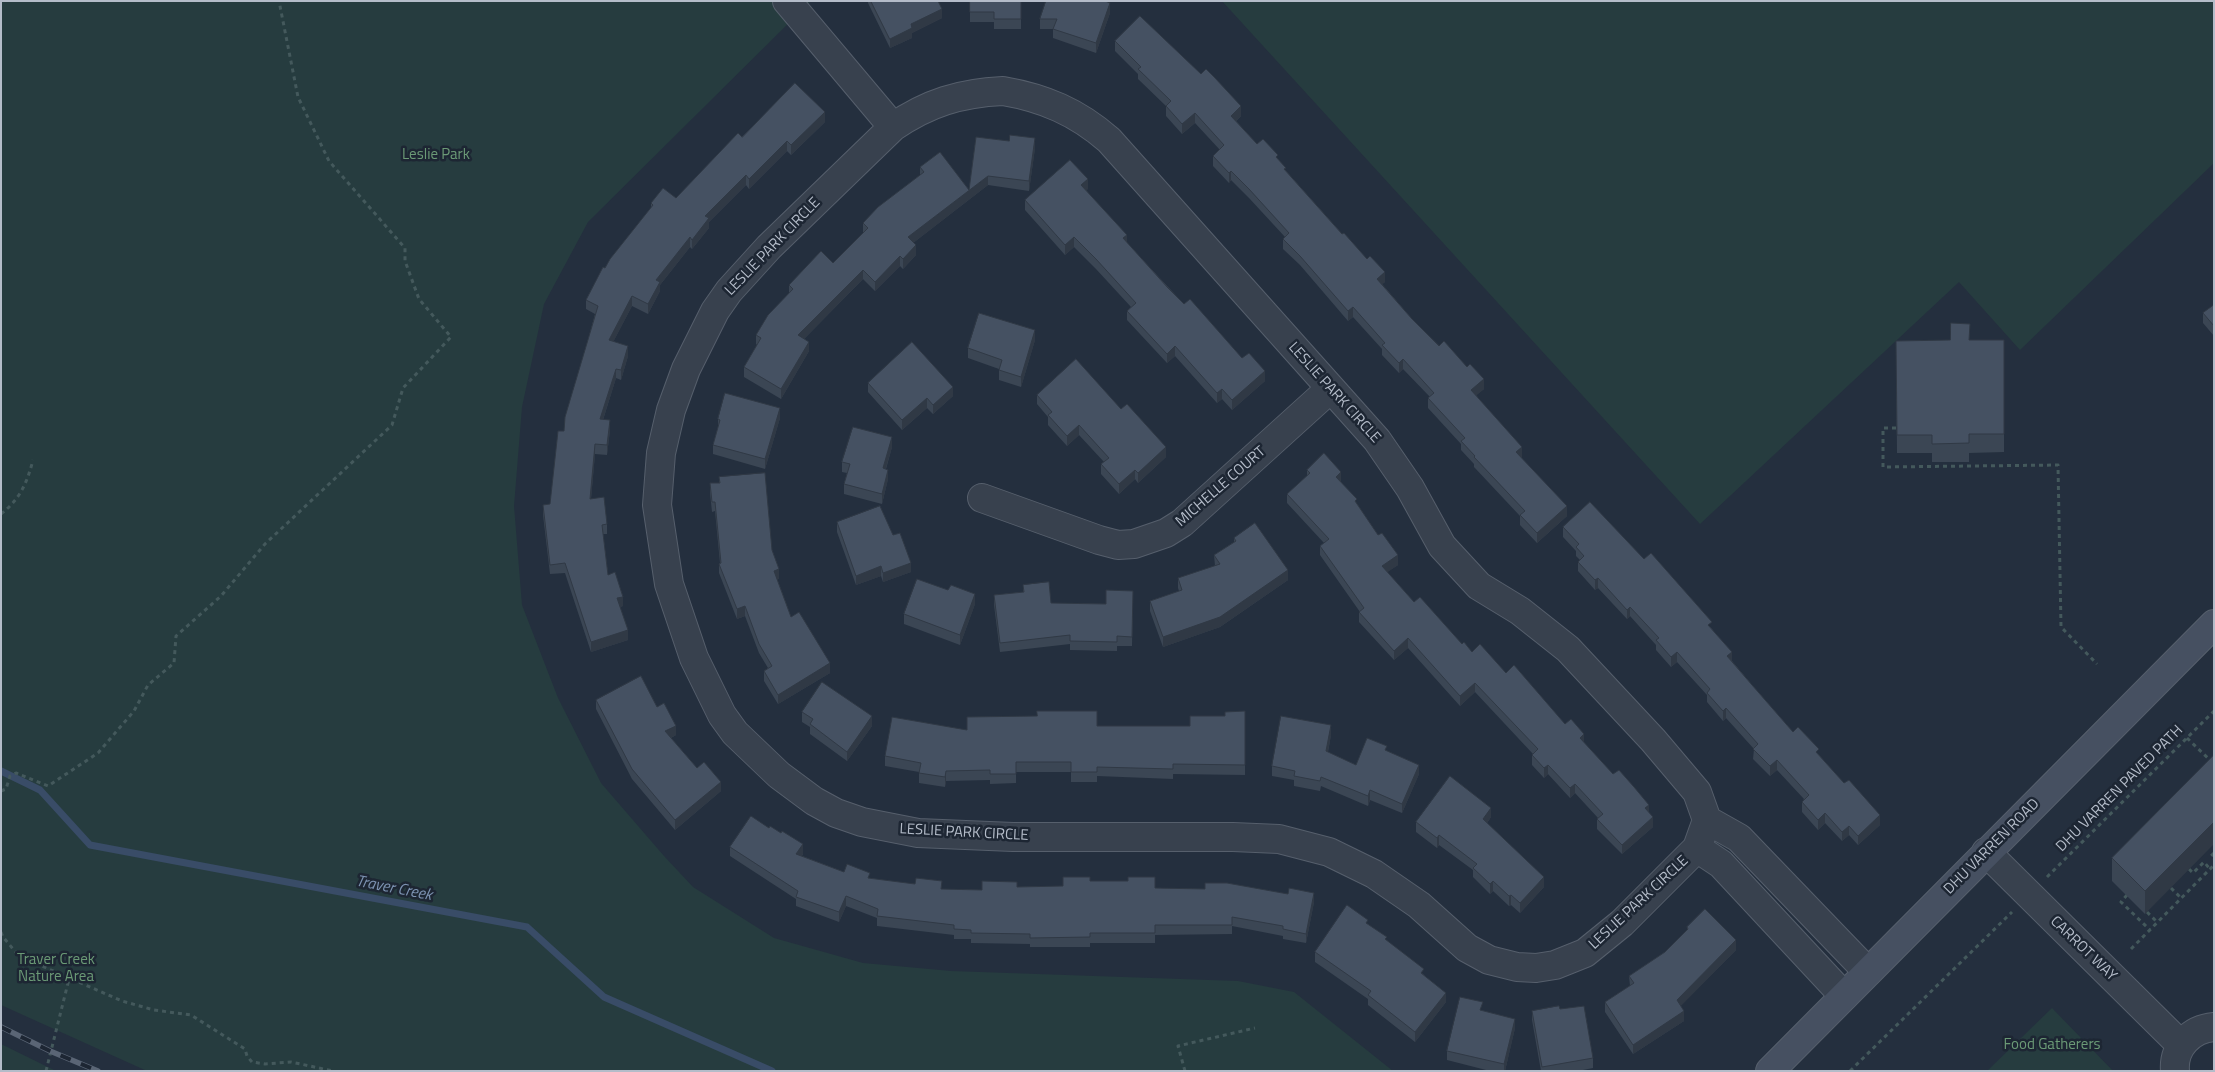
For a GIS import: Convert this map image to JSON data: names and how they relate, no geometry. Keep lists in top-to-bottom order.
{
  "streets": {
    "main road": ["DHU VARREN ROAD"],
    "street": ["LESLIE PARK CIRCLE", "MICHELLE COURT", "CARROT WAY"],
    "path": ["DHU VARREN PAVED PATH"]
  },
  "crossings": [
    ["LESLIE PARK CIRCLE", "MICHELLE COURT"],
    ["LESLIE PARK CIRCLE", "DHU VARREN ROAD"],
    ["DHU VARREN ROAD", "CARROT WAY"]
  ],
  "water": ["Traver Creek"],
  "parks": ["Leslie Park", "Traver Creek Nature Area", "Food Gatherers"]
}
